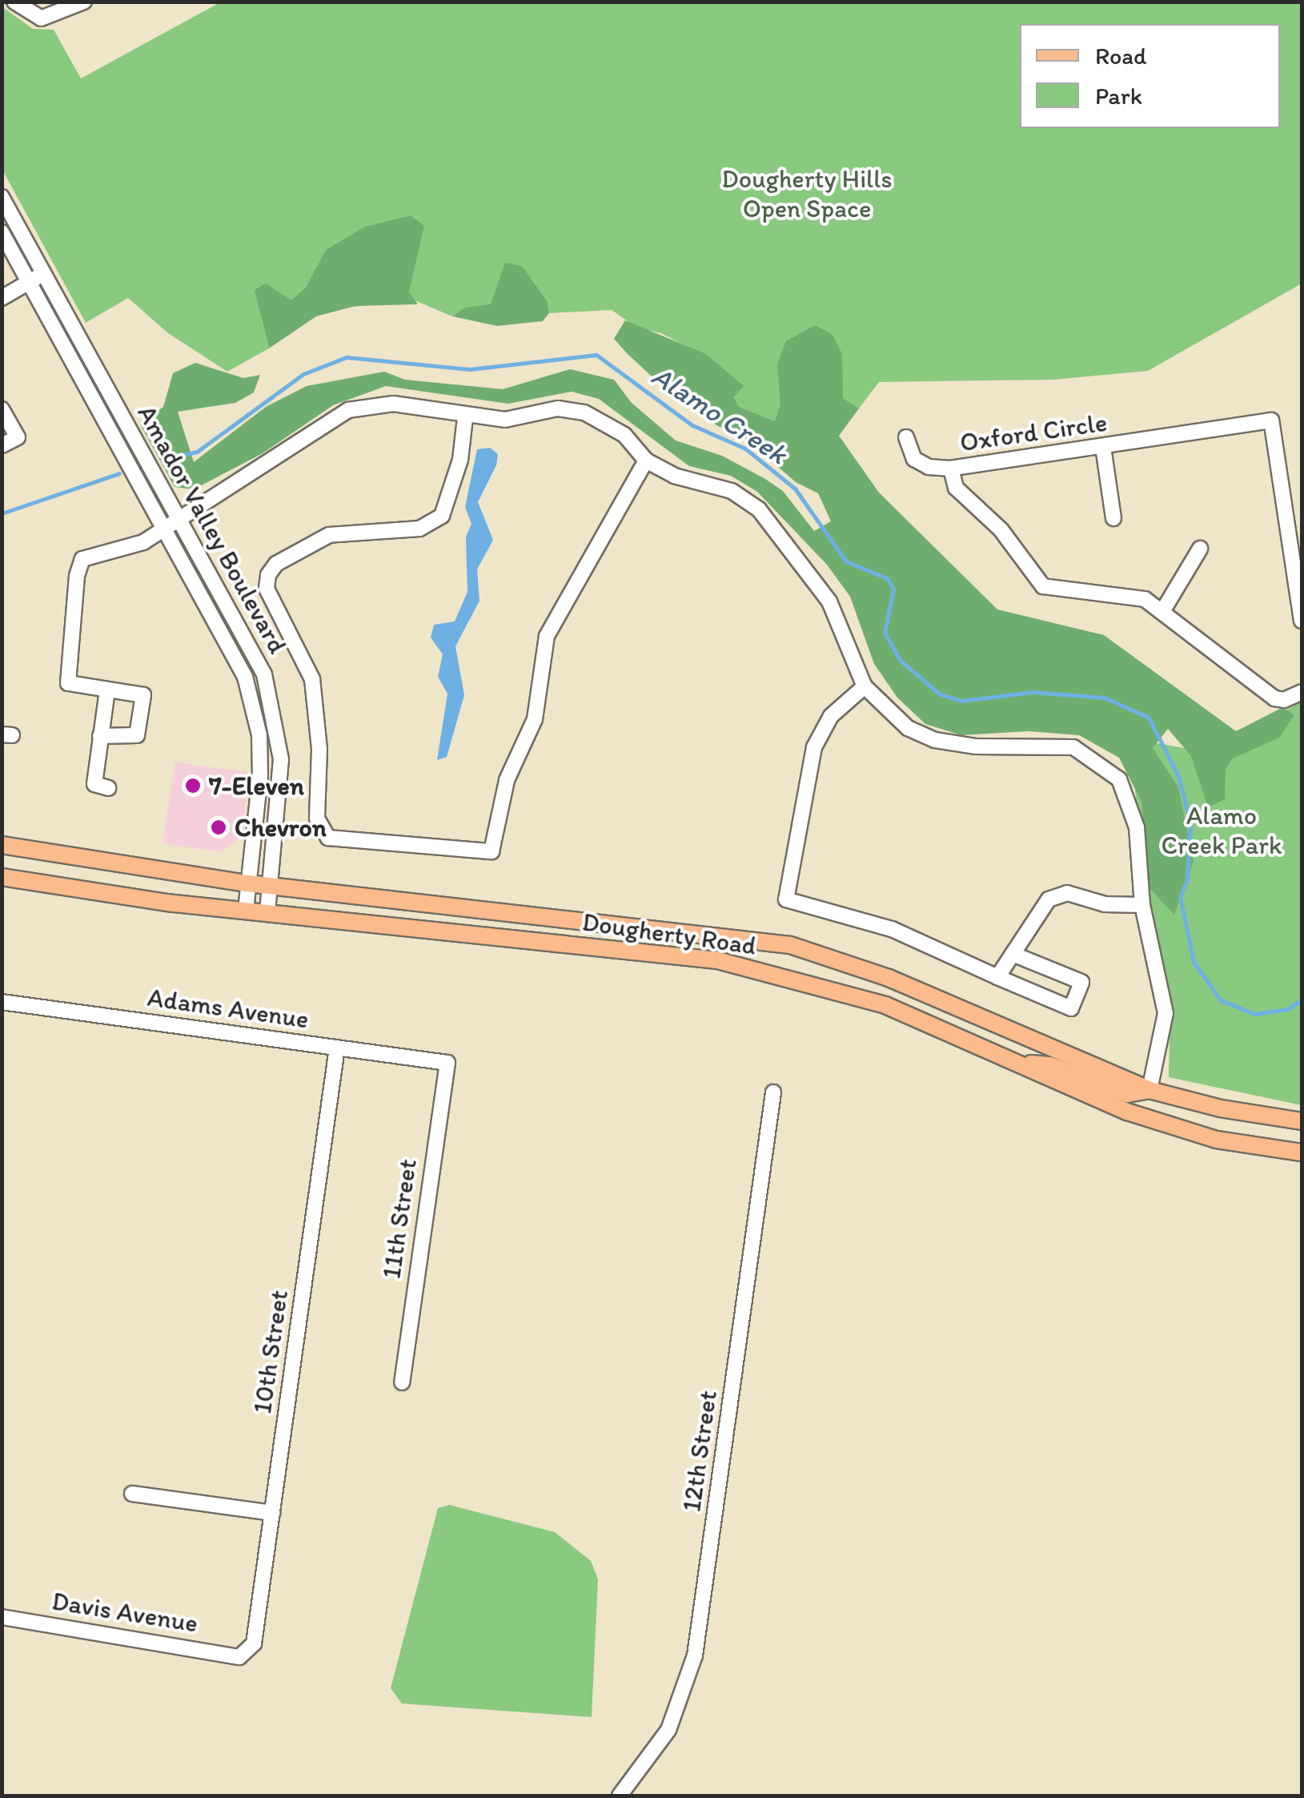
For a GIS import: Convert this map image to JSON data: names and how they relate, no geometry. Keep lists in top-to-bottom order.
{
  "streets": {
    "main road": ["Dougherty Road"],
    "street": [
      "Oxford Circle",
      "Amador Valley Boulevard",
      "Adams Avenue",
      "11th Street",
      "10th Street",
      "12th Street",
      "Davis Avenue"
    ]
  },
  "crossings": [
    ["Amador Valley Boulevard", "Dougherty Road"],
    ["Adams Avenue", "11th Street"],
    ["Adams Avenue", "10th Street"],
    ["10th Street", "Davis Avenue"]
  ],
  "water": ["Alamo Creek"],
  "parks": ["Dougherty Hills Open Space", "Alamo Creek Park"],
  "places": ["7-Eleven", "Chevron"],
  "legend": ["Road", "Park"]
}
